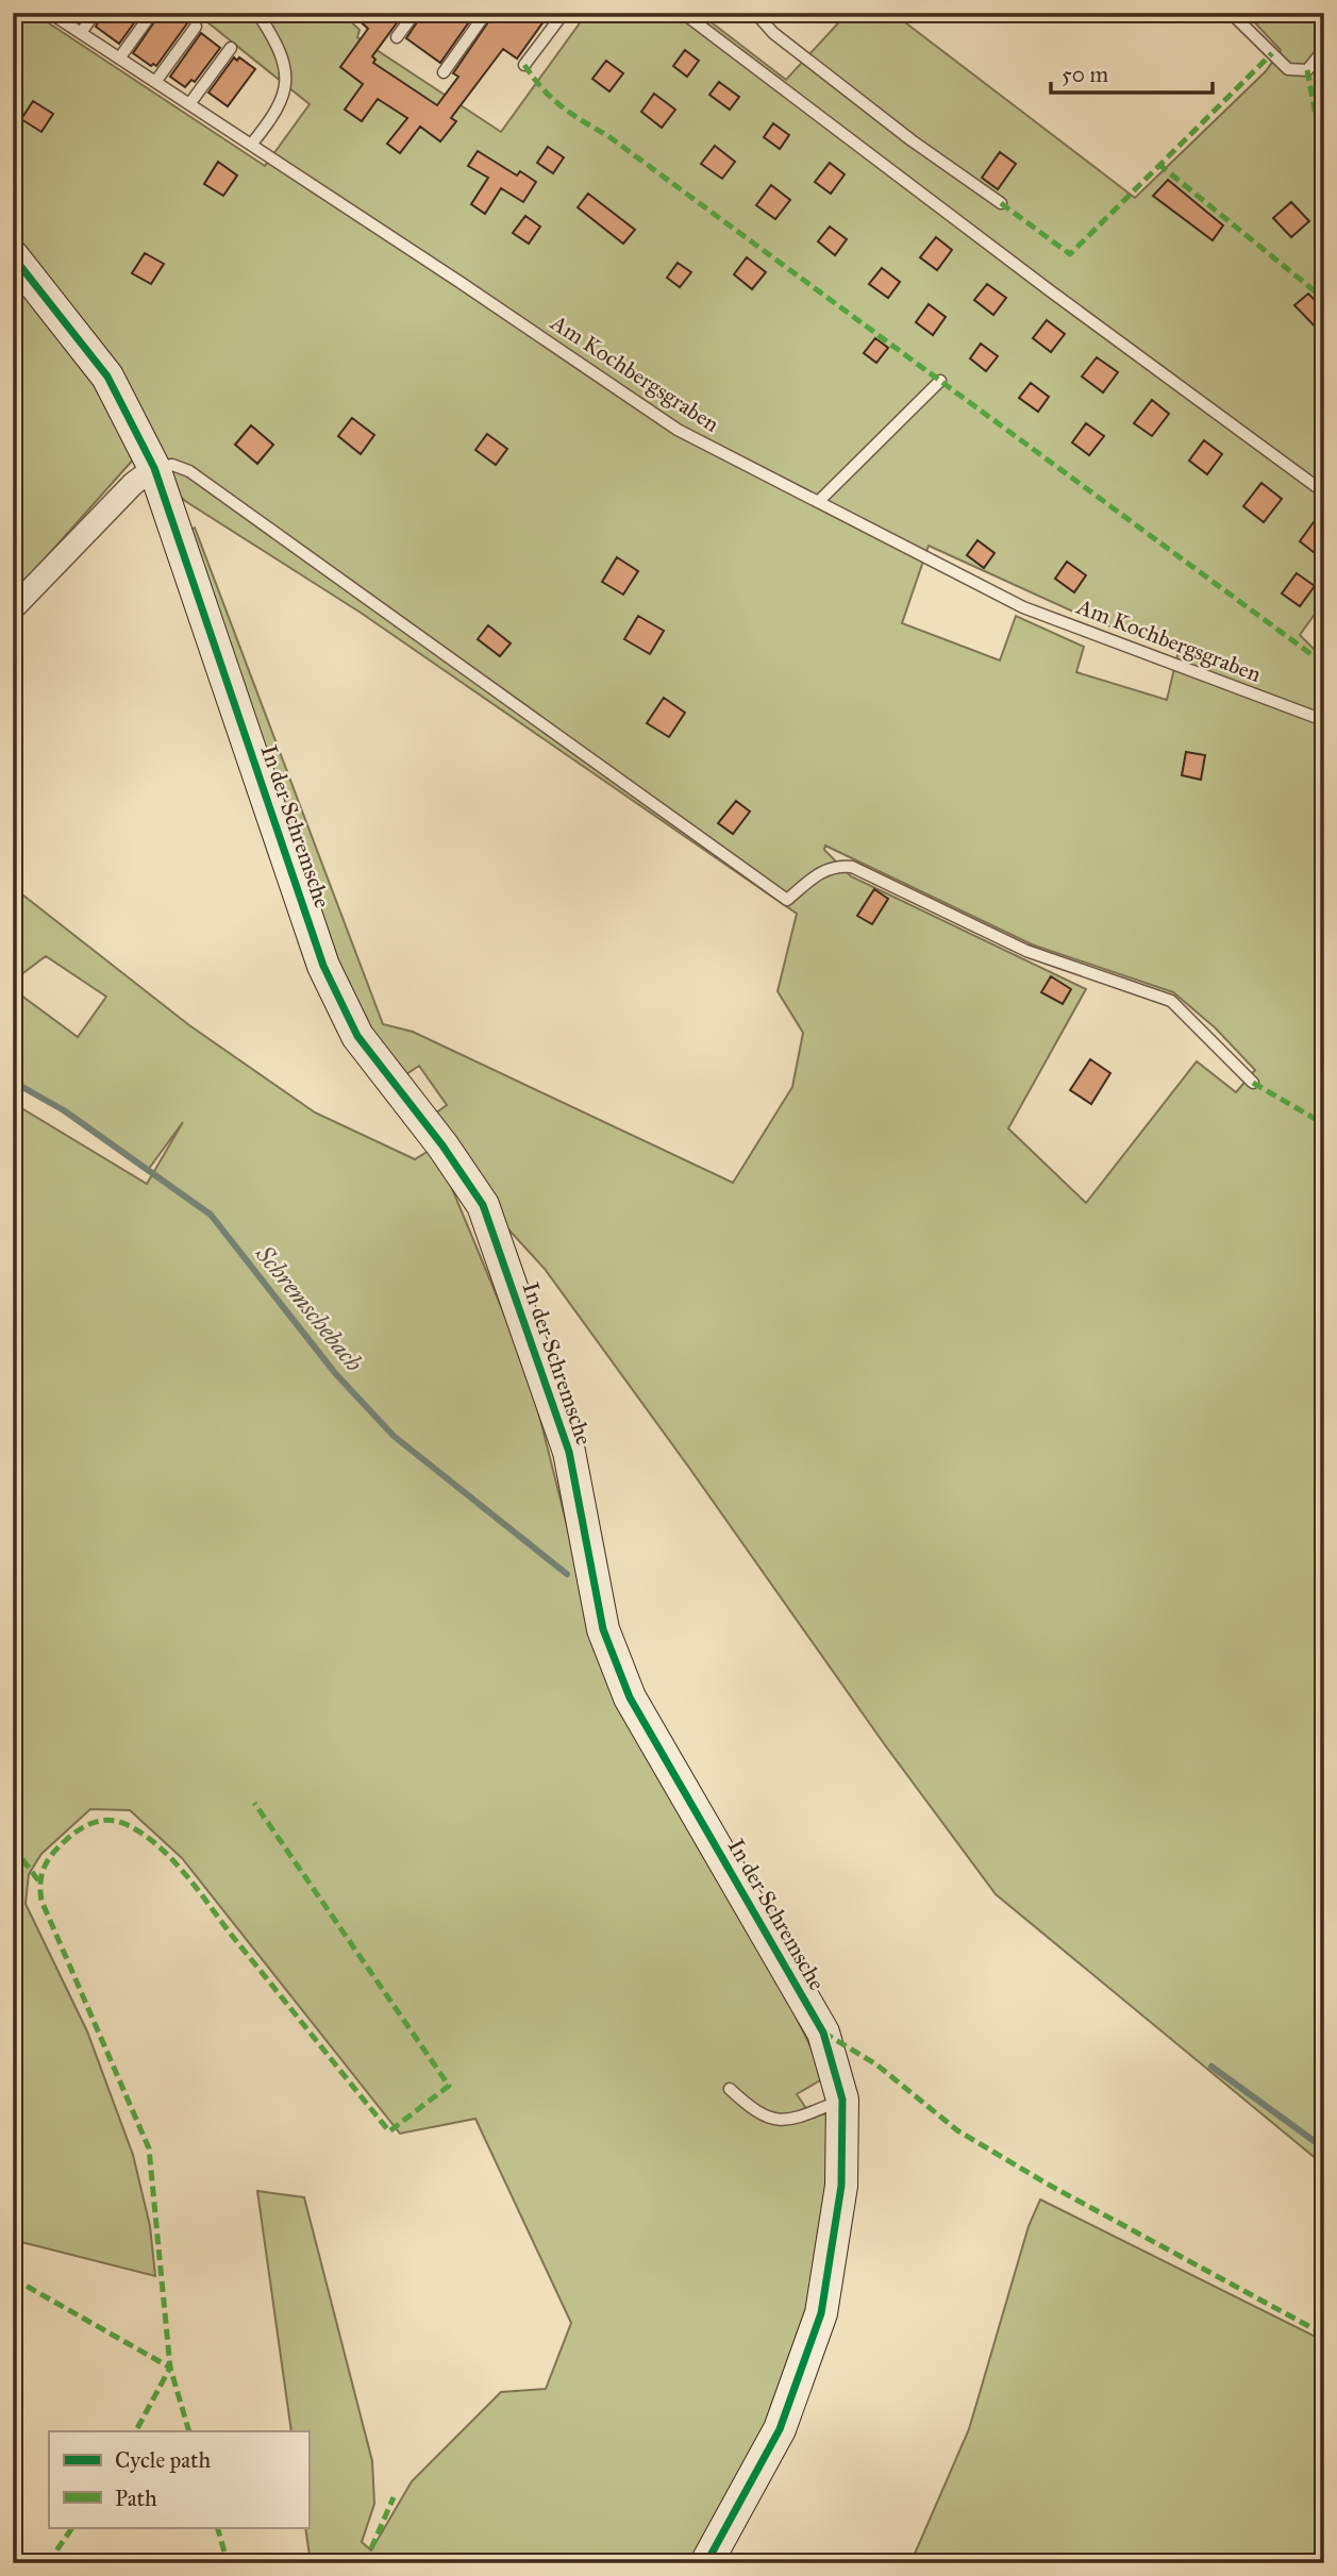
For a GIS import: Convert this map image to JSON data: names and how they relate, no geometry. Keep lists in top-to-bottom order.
{
  "streets": {
    "street": ["In der Schremsche"],
    "lane": ["Am Kochbergsgraben"]
  },
  "water": ["Schremschebach"],
  "legend": ["Cycle path", "Path"],
  "scale_bar": "50 m"
}
